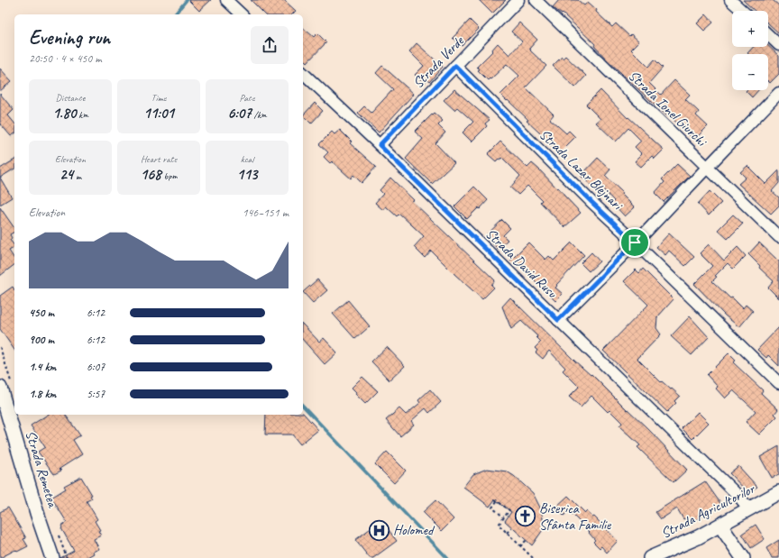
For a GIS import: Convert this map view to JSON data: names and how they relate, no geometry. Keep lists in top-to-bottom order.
{
  "streets": {
    "street": [
      "Strada Verde",
      "Strada Ionel Giurchi",
      "Strada Lazar Blejnari",
      "Strada David Rusu",
      "Strada Remetea",
      "Strada Agricultorilor"
    ]
  },
  "crossings": [
    ["Strada Verde", "Strada Lazar Blejnari"],
    ["Strada Verde", "Strada David Rusu"],
    ["Strada David Rusu", "Strada Agricultorilor"]
  ],
  "places": {
    "church": ["Biserica Sfânta Familie"],
    "hospital": ["Holomed"]
  },
  "page": {
    "map_buttons": ["+", "−"],
    "heading": ["Evening run", "20:50 · 4 × 450 m"],
    "stats": [
      ["Distance", "1.80 km"],
      ["Time", "11:01"],
      ["Pace", "6:07 /km"],
      ["Elevation", "24 m"],
      ["Heart rate", "168 bpm"],
      ["kcal", "113"]
    ],
    "chart": ["Elevation", "146–151 m"],
    "list": [
      {
        "name": "450 m",
        "note": "6:12"
      },
      {
        "name": "900 m",
        "note": "6:12"
      },
      {
        "name": "1.4 km",
        "note": "6:07"
      },
      {
        "name": "1.8 km",
        "note": "5:57"
      }
    ]
  }
}
